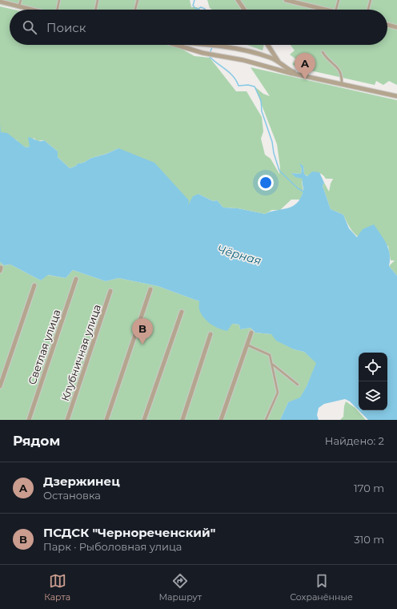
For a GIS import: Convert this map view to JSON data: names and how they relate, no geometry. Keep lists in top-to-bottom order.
{
  "streets": {
    "street": ["Светлая улица", "Клубничная улица"]
  },
  "water": ["Чёрная"],
  "page": {
    "search": "Поиск",
    "pins": ["A", "B"],
    "heading": ["Рядом", "Найдено: 2"],
    "list": [
      {
        "mark": "A",
        "name": "Дзержинец",
        "note": "Остановка",
        "value": "170 m"
      },
      {
        "mark": "B",
        "name": "ПСДСК \"Чернореченский\"",
        "note": "Парк · Рыболовная улица",
        "value": "310 m"
      }
    ],
    "nav": ["Карта", "Маршрут", "Сохранённые"]
  }
}
